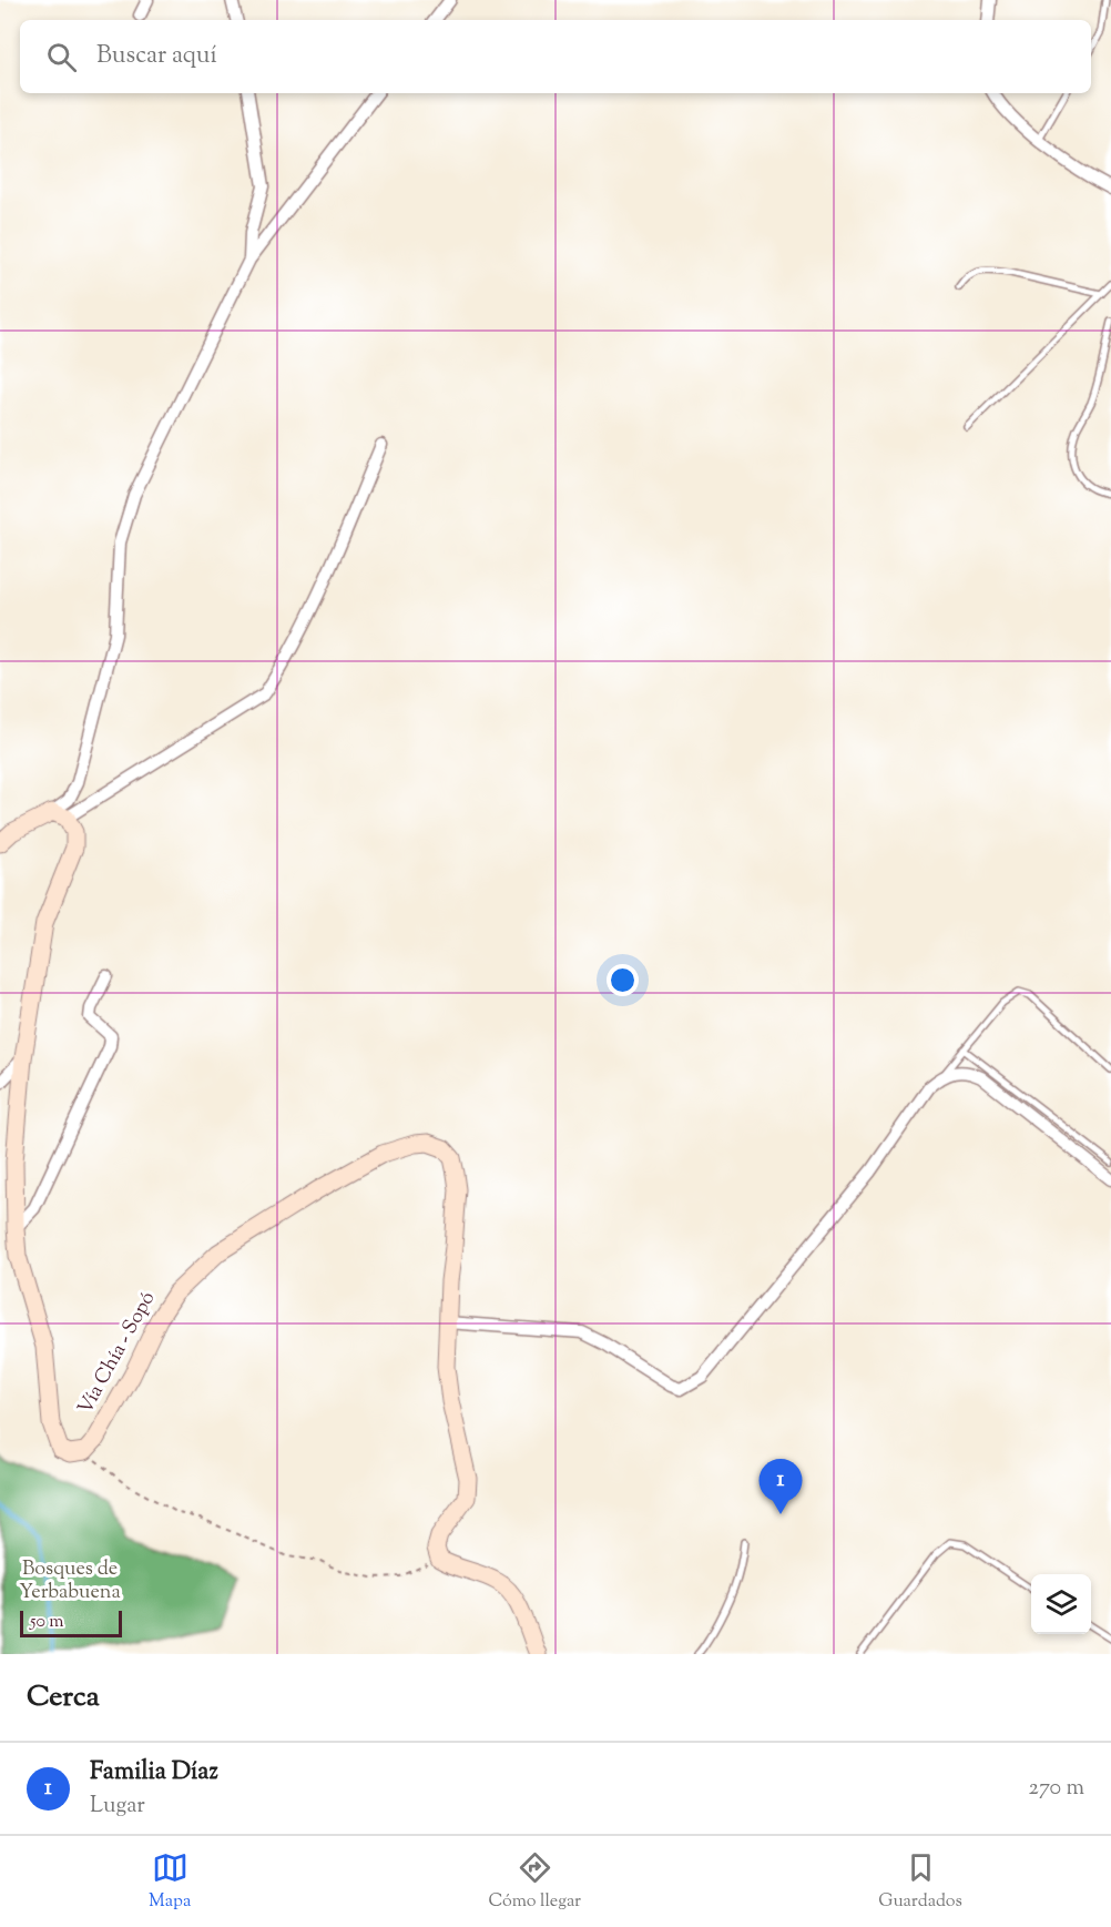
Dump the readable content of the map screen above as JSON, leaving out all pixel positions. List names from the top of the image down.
{
  "streets": {
    "street": ["Vía Chía - Sopó"]
  },
  "parks": ["Bosques de Yerbabuena"],
  "scale_bar": "50 m",
  "page": {
    "search": "Buscar aquí",
    "pins": "1",
    "scale": "50 m",
    "heading": "Cerca",
    "list": [
      {
        "mark": "1",
        "name": "Familia Díaz",
        "note": "Lugar",
        "value": "270 m"
      }
    ],
    "nav": ["Mapa", "Cómo llegar", "Guardados"]
  }
}
